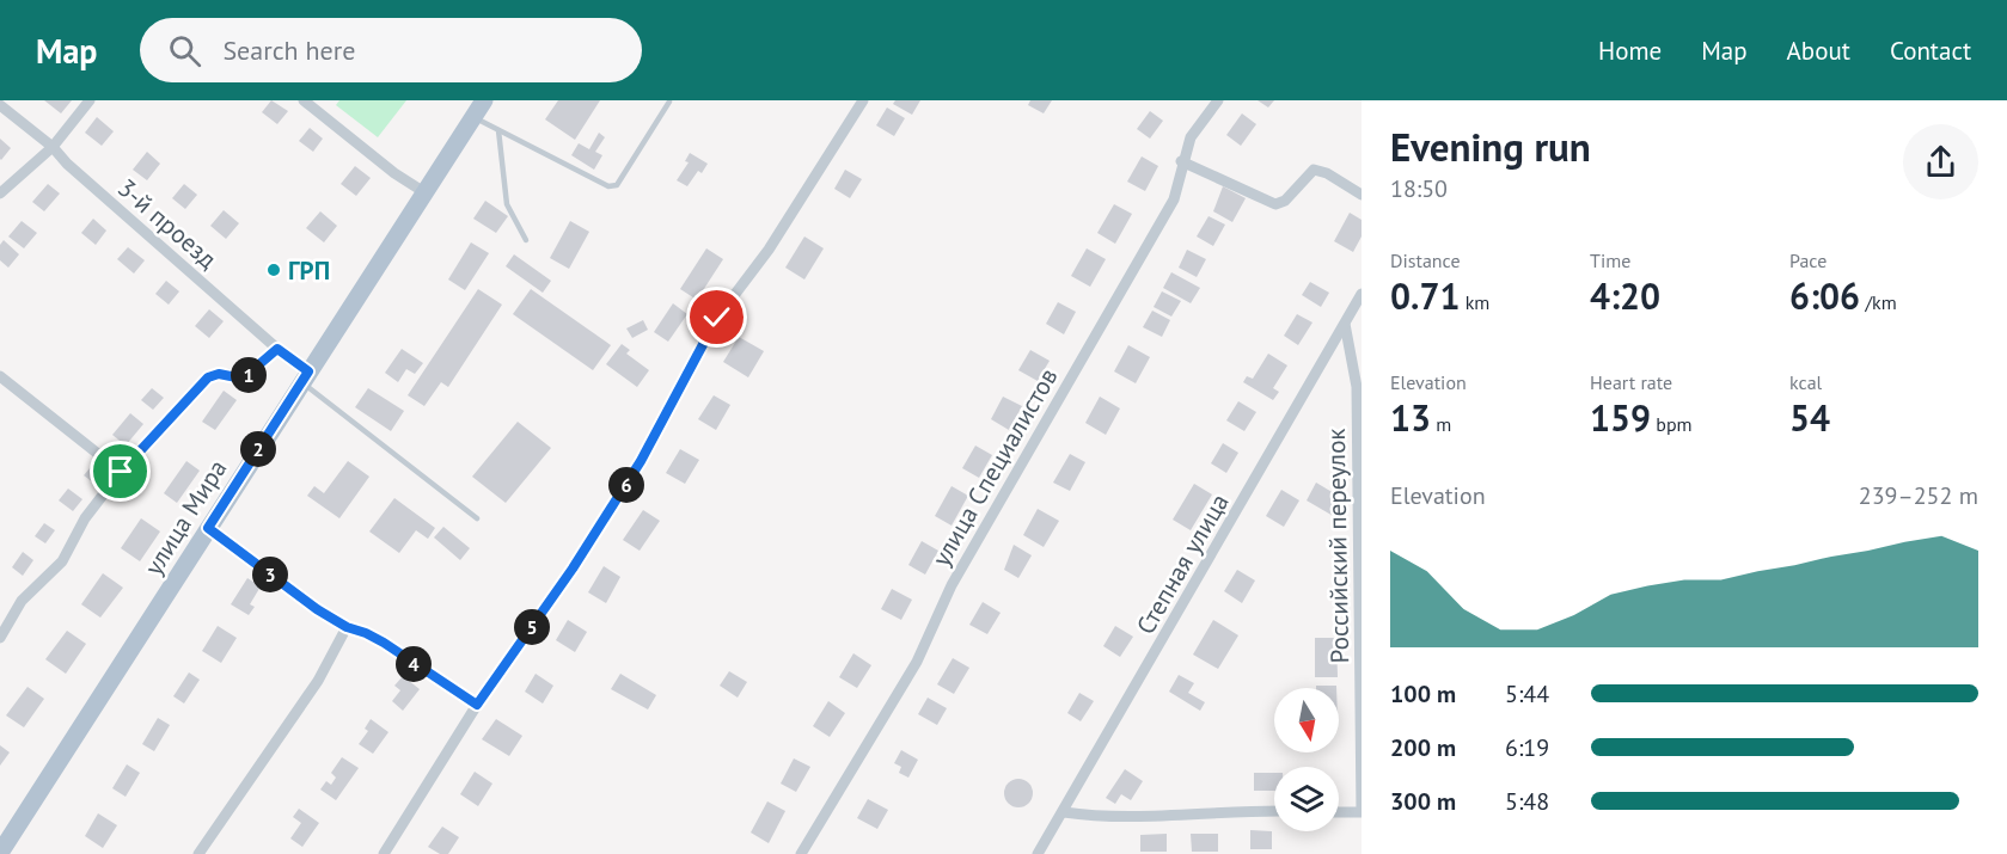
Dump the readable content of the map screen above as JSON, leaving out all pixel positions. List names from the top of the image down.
{
  "streets": {
    "main road": ["улица Мира"],
    "street": [
      "3-й проезд",
      "улица Специалистов",
      "Российский переулок",
      "Степная улица"
    ]
  },
  "crossings": [
    ["3-й проезд", "улица Мира"],
    ["Российский переулок", "Степная улица"]
  ],
  "places": ["ГРП"],
  "north": "bottom",
  "page": {
    "header": "Map",
    "search": "Search here",
    "nav": [
      "Home",
      "Map",
      "About",
      "Contact"
    ],
    "heading": ["Evening run", "18:50"],
    "stats": [
      ["Distance", "0.71 km"],
      ["Time", "4:20"],
      ["Pace", "6:06 /km"],
      ["Elevation", "13 m"],
      ["Heart rate", "159 bpm"],
      ["kcal", "54"]
    ],
    "pins": [
      "1",
      "2",
      "6",
      "3",
      "5",
      "4"
    ],
    "chart": ["Elevation", "239–252 m"],
    "list": [
      {
        "name": "100 m",
        "note": "5:44"
      },
      {
        "name": "200 m",
        "note": "6:19"
      },
      {
        "name": "300 m",
        "note": "5:48"
      }
    ]
  }
}
